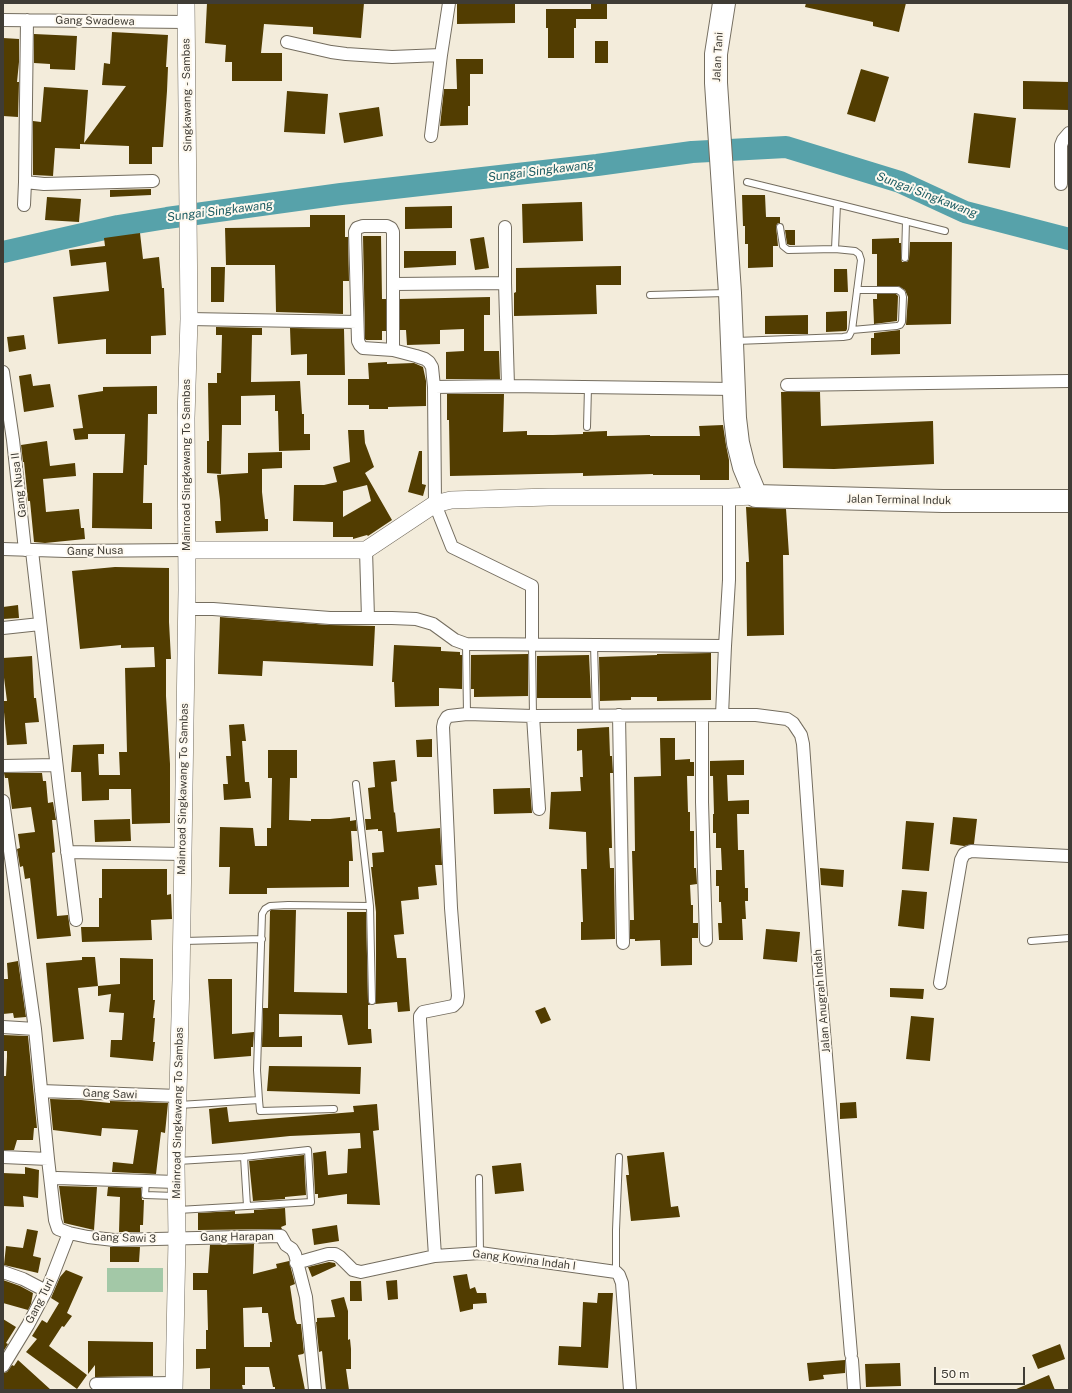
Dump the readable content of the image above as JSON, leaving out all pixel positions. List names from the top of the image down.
{
  "streets": {
    "highway": ["Jalan Tani", "Jalan Terminal Induk"],
    "street": [
      "Gang Swadewa",
      "Singkawang - Sambas",
      "Mainroad Singkawang To Sambas",
      "Gang Nusa II",
      "Gang Nusa",
      "Jalan Anugrah Indah",
      "Gang Sawi",
      "Gang Harapan",
      "Gang Sawi 3",
      "Gang Kowina Indah I",
      "Gang Turi"
    ]
  },
  "crossings": [
    ["Gang Swadewa", "Singkawang - Sambas"],
    ["Jalan Tani", "Jalan Terminal Induk"],
    ["Singkawang - Sambas", "Mainroad Singkawang To Sambas"],
    ["Mainroad Singkawang To Sambas", "Gang Nusa"],
    ["Mainroad Singkawang To Sambas", "Gang Sawi"],
    ["Mainroad Singkawang To Sambas", "Gang Harapan"],
    ["Mainroad Singkawang To Sambas", "Gang Sawi 3"],
    ["Gang Nusa II", "Gang Nusa"],
    ["Jalan Anugrah Indah", "Gang Kowina Indah I"],
    ["Gang Harapan", "Gang Sawi 3"],
    ["Gang Harapan", "Gang Kowina Indah I"],
    ["Gang Sawi 3", "Gang Turi"]
  ],
  "water": ["Sungai Singkawang"],
  "scale_bar": "50 m"
}
